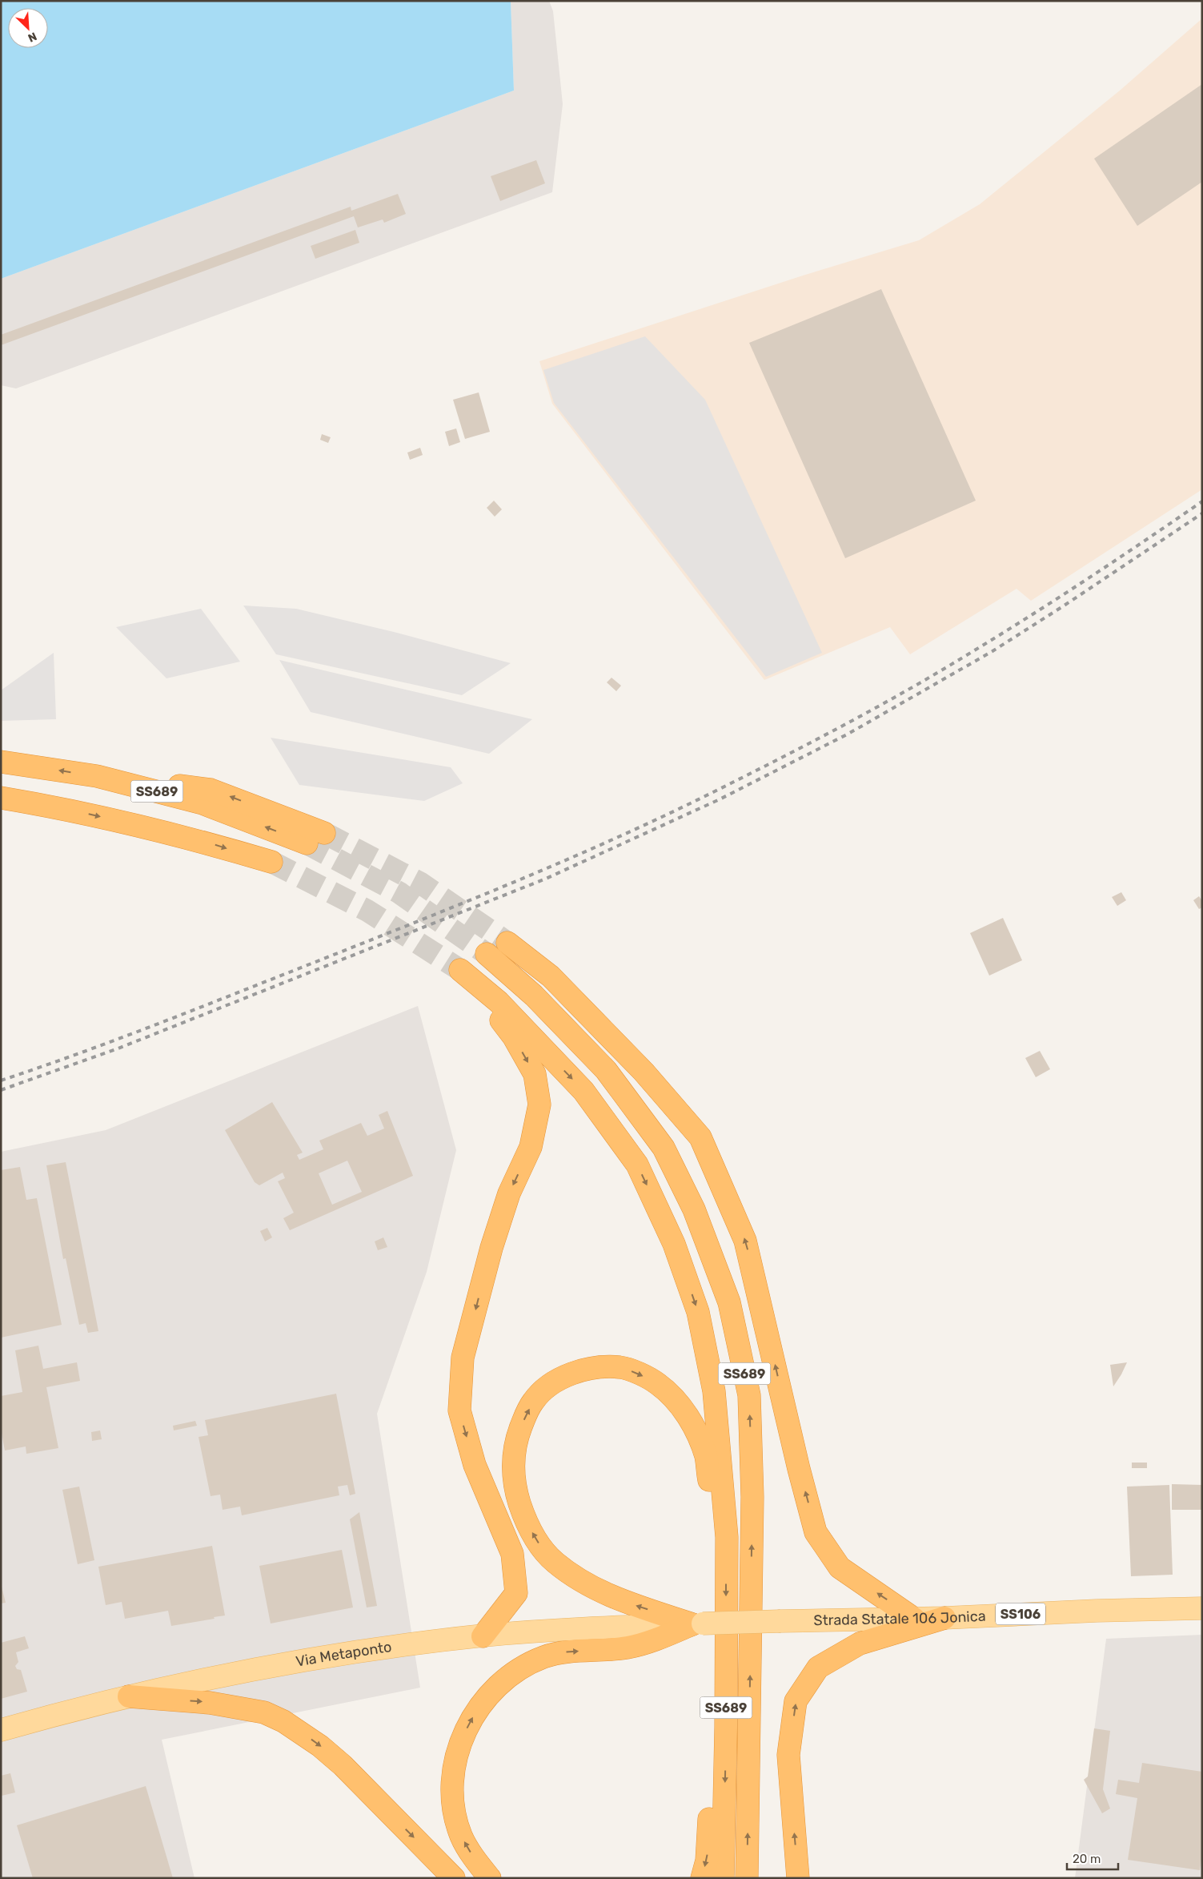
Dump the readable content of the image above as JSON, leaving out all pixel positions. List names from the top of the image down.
{
  "streets": {
    "highway": ["SS689"],
    "main road": ["SS106", "Strada Statale 106 Jonica", "Via Metaponto"]
  },
  "crossings": [
    ["SS689", "Via Metaponto"],
    ["Strada Statale 106 Jonica", "Via Metaponto"]
  ],
  "scale_bar": "20 m",
  "north": "bottom right"
}
